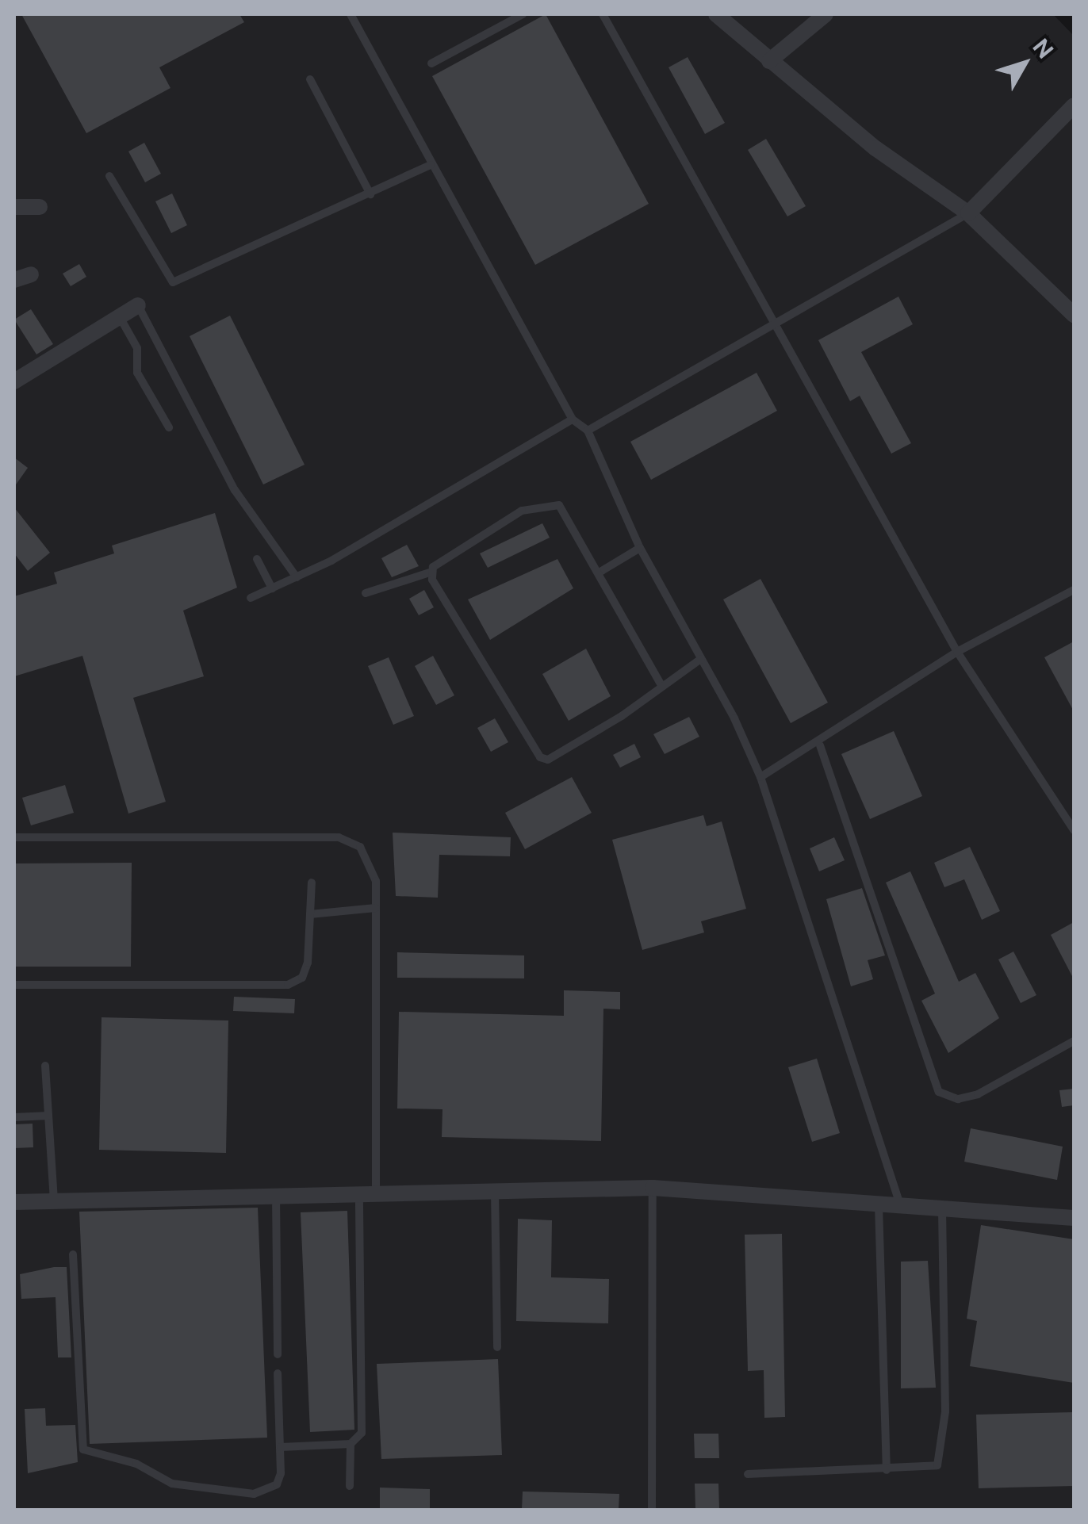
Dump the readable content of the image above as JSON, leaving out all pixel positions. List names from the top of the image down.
{
  "north": "top right"
}
